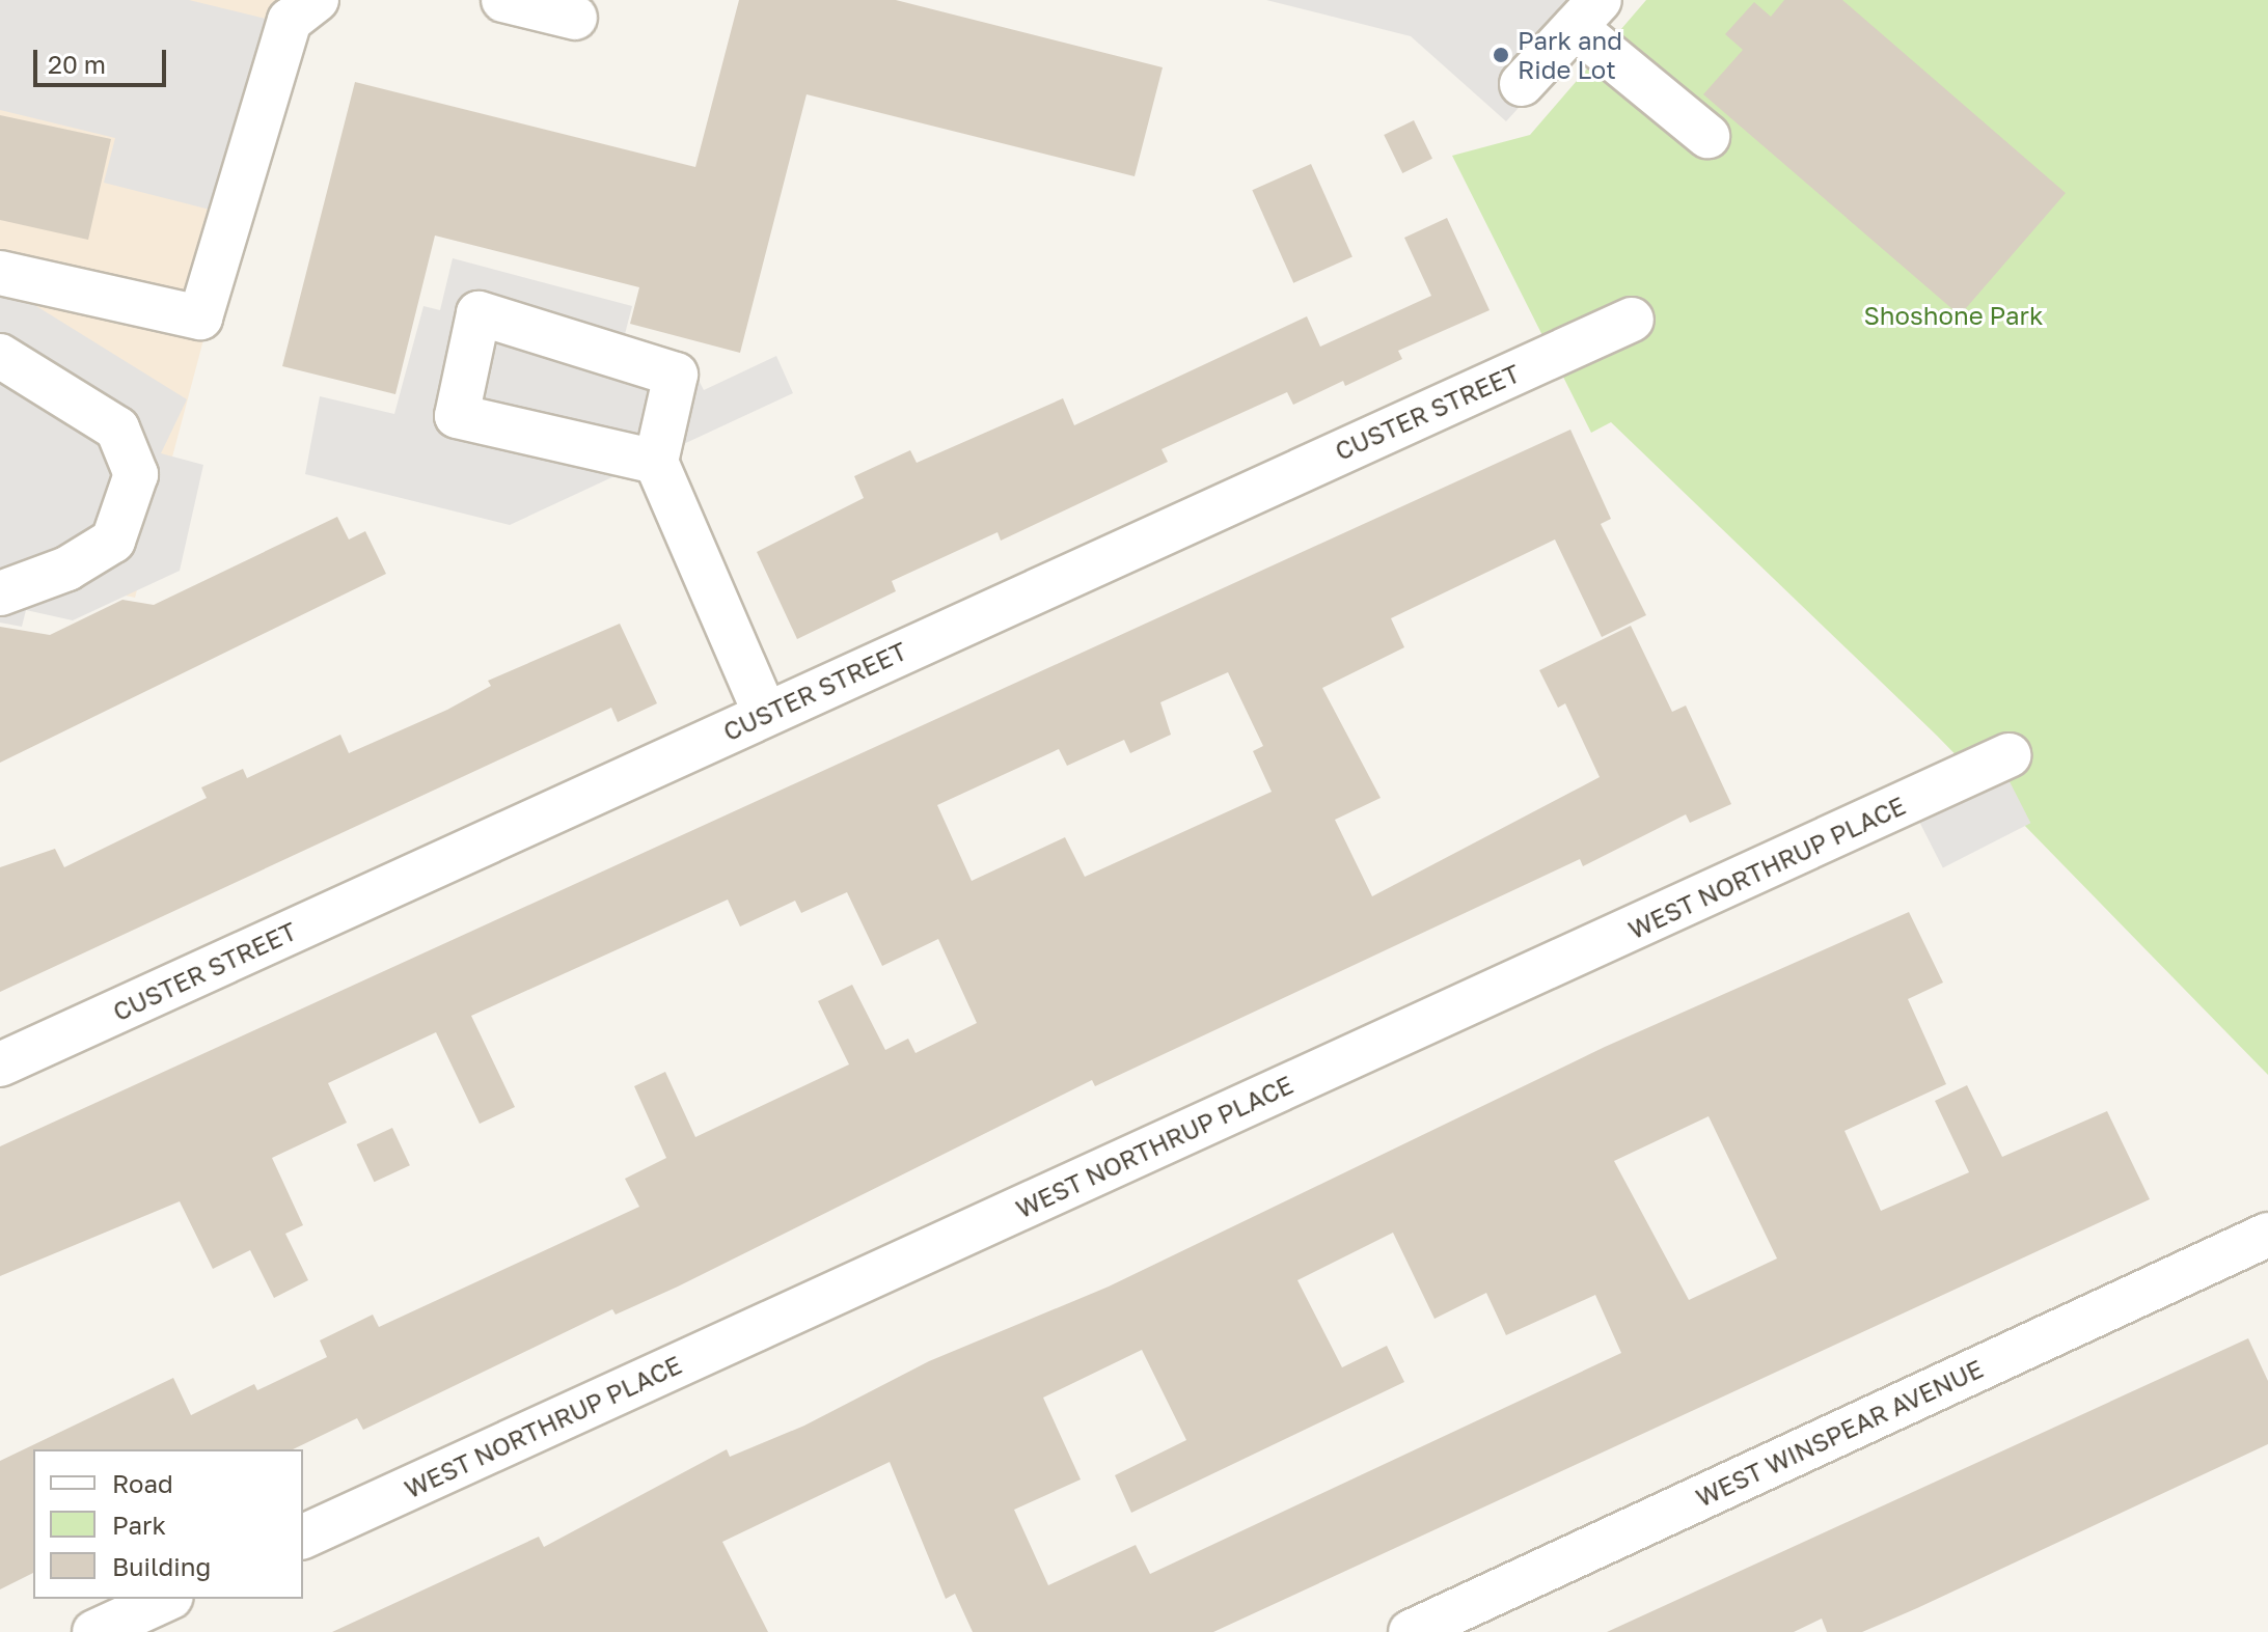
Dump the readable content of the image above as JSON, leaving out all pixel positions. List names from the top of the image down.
{
  "streets": {
    "street": ["CUSTER STREET", "WEST NORTHRUP PLACE", "WEST WINSPEAR AVENUE"]
  },
  "parks": ["Shoshone Park"],
  "places": ["Park and Ride Lot"],
  "legend": ["Road", "Park", "Building"],
  "scale_bar": "20 m"
}
